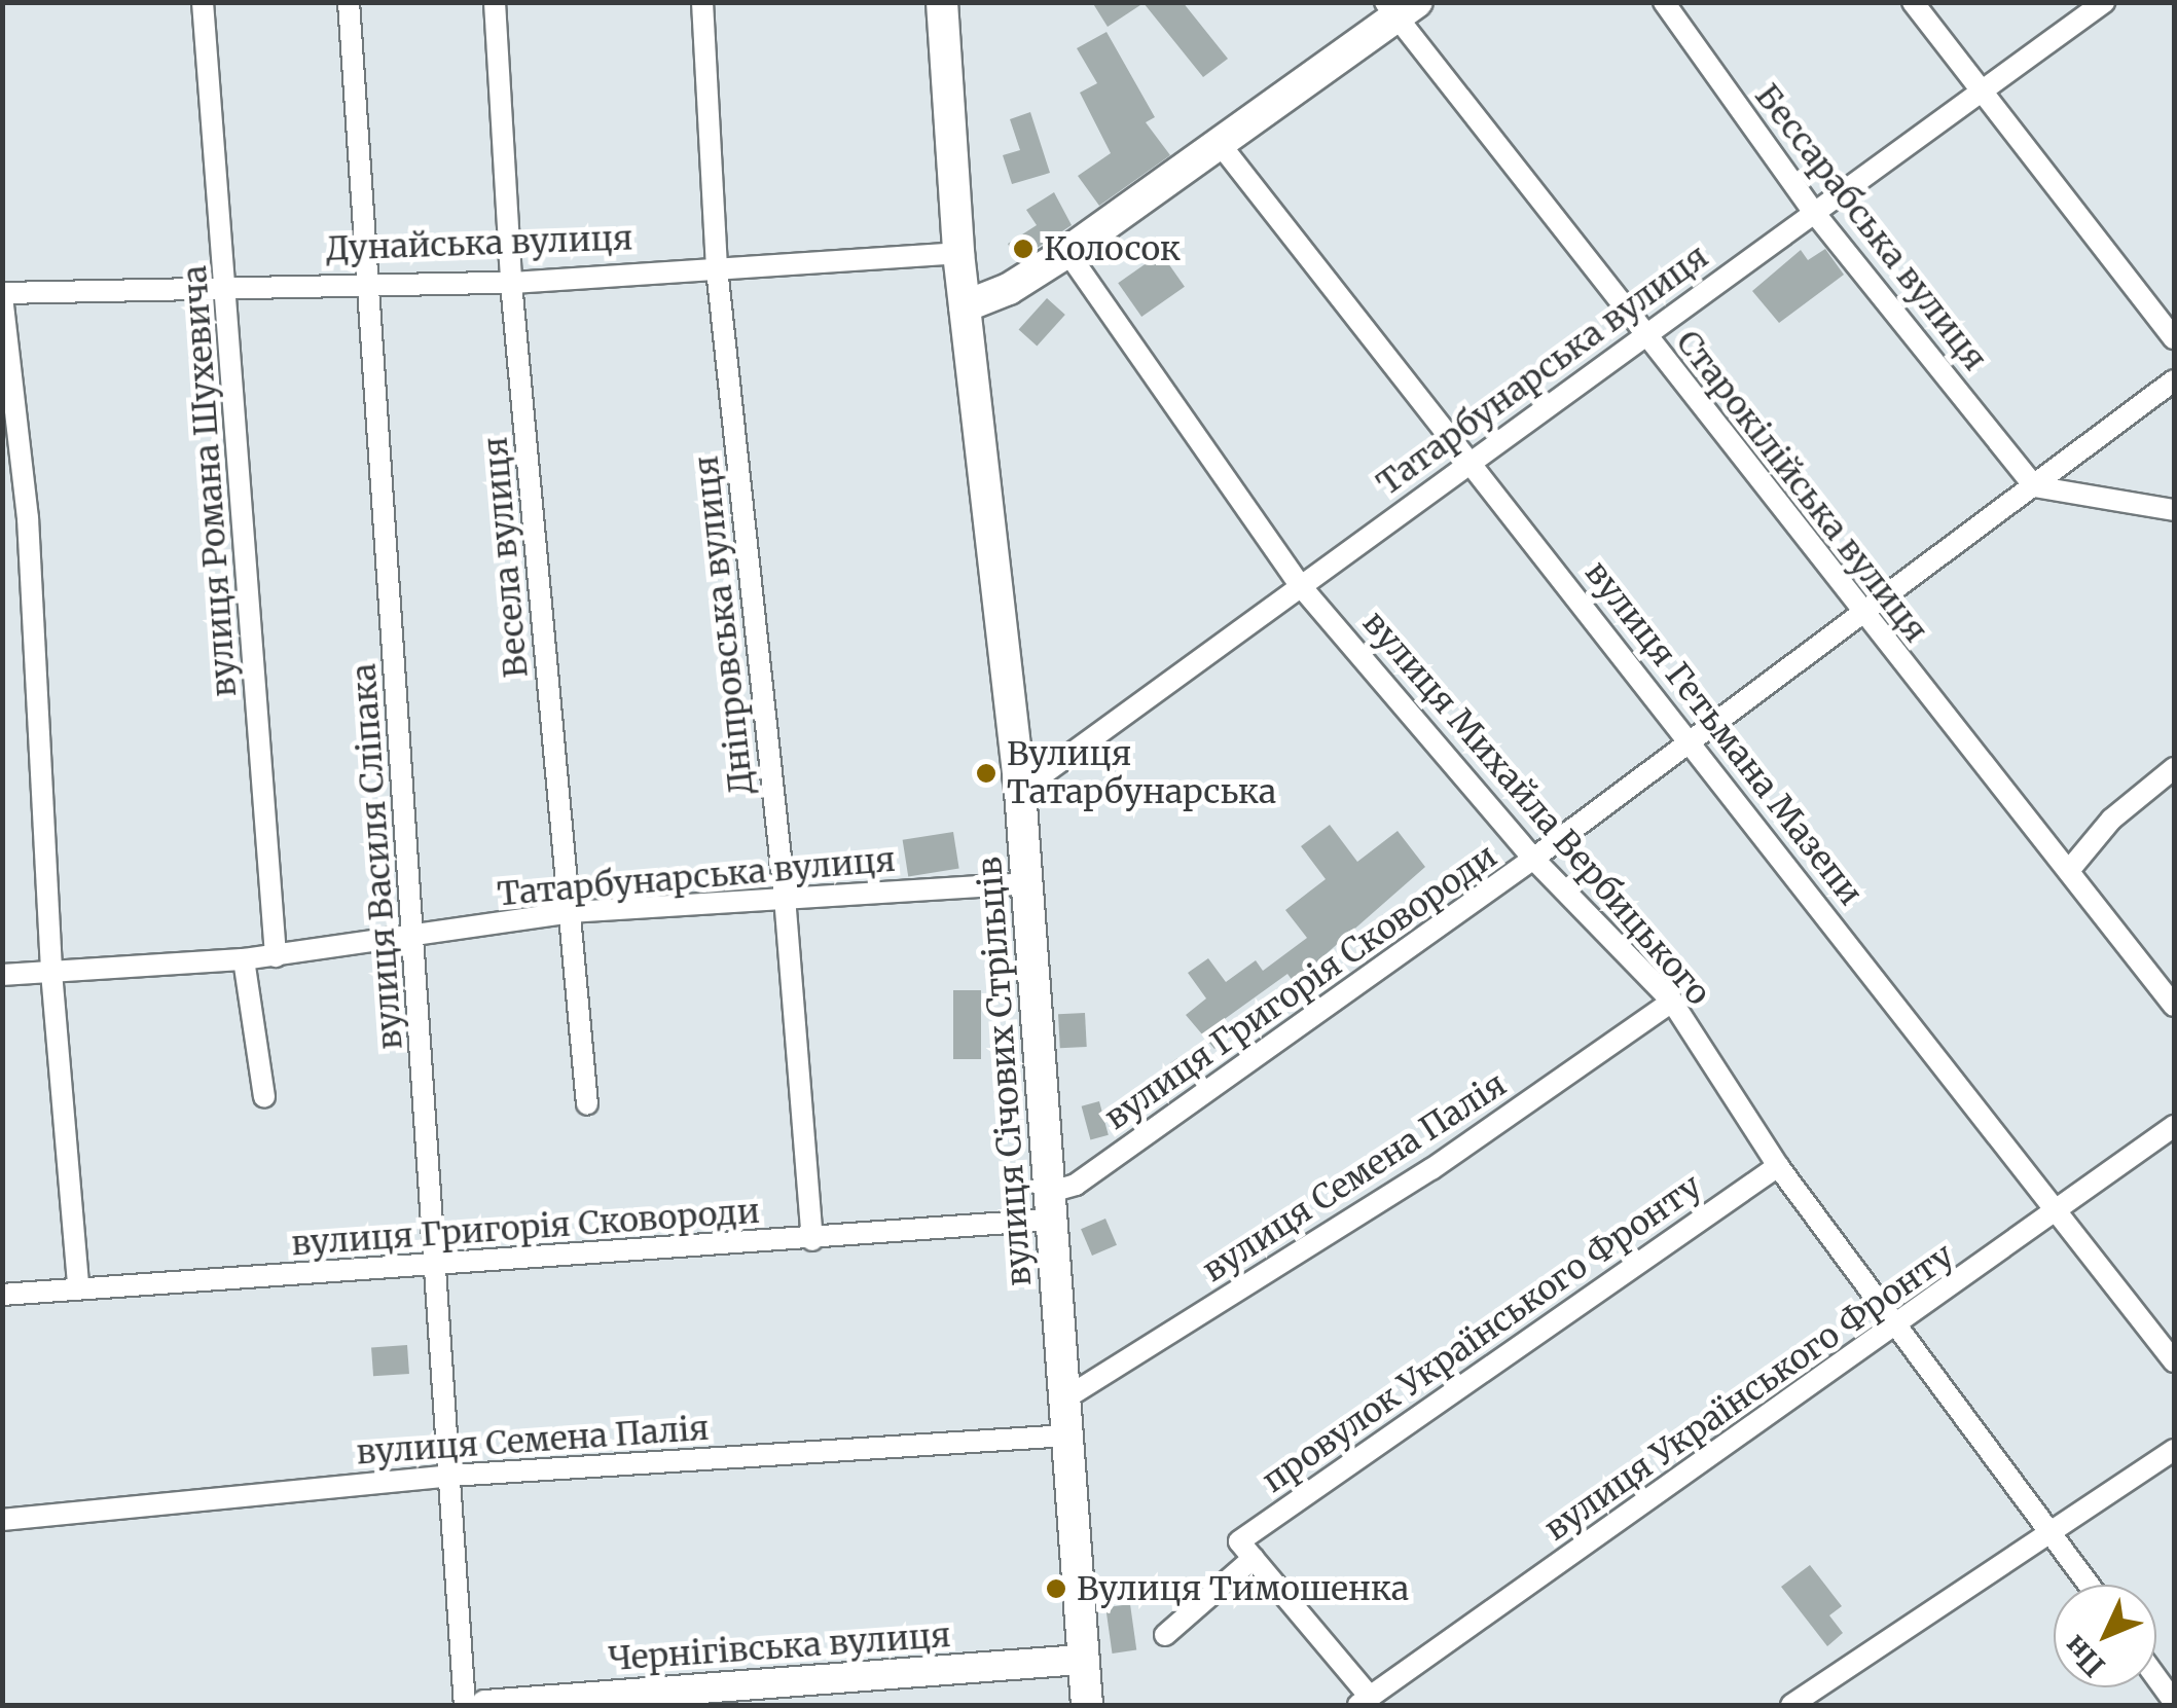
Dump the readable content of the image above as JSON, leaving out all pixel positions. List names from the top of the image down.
{
  "streets": {
    "main road": ["вулиця Січових Стрільців"],
    "street": [
      "Бессарабська вулиця",
      "Дунайська вулиця",
      "Татарбунарська вулиця",
      "вулиця Романа Шухевича",
      "Старокілійська вулиця",
      "Весела вулиця",
      "Дніпровська вулиця",
      "вулиця Гетьмана Мазепи",
      "вулиця Михайла Вербицького",
      "вулиця Василя Сліпака",
      "вулиця Григорія Сковороди",
      "вулиця Семена Палія",
      "провулок Українського Фронту",
      "вулиця Українського Фронту",
      "Чернігівська вулиця"
    ]
  },
  "crossings": [
    ["Бессарабська вулиця", "Татарбунарська вулиця"],
    ["Бессарабська вулиця", "вулиця Григорія Сковороди"],
    ["Дунайська вулиця", "вулиця Романа Шухевича"],
    ["Дунайська вулиця", "Весела вулиця"],
    ["Дунайська вулиця", "Дніпровська вулиця"],
    ["Дунайська вулиця", "вулиця Василя Сліпака"],
    ["Дунайська вулиця", "вулиця Січових Стрільців"],
    ["Татарбунарська вулиця", "вулиця Романа Шухевича"],
    ["Татарбунарська вулиця", "Старокілійська вулиця"],
    ["Татарбунарська вулиця", "Весела вулиця"],
    ["Татарбунарська вулиця", "Дніпровська вулиця"],
    ["Татарбунарська вулиця", "вулиця Гетьмана Мазепи"],
    ["Татарбунарська вулиця", "вулиця Михайла Вербицького"],
    ["Татарбунарська вулиця", "вулиця Василя Сліпака"],
    ["Татарбунарська вулиця", "вулиця Січових Стрільців"],
    ["Старокілійська вулиця", "вулиця Григорія Сковороди"],
    ["Дніпровська вулиця", "вулиця Григорія Сковороди"],
    ["вулиця Гетьмана Мазепи", "вулиця Григорія Сковороди"],
    ["вулиця Гетьмана Мазепи", "вулиця Українського Фронту"],
    ["вулиця Михайла Вербицького", "вулиця Григорія Сковороди"],
    ["вулиця Михайла Вербицького", "вулиця Семена Палія"],
    ["вулиця Михайла Вербицького", "провулок Українського Фронту"],
    ["вулиця Михайла Вербицького", "вулиця Українського Фронту"],
    ["вулиця Василя Сліпака", "вулиця Григорія Сковороди"],
    ["вулиця Василя Сліпака", "вулиця Семена Палія"],
    ["вулиця Григорія Сковороди", "вулиця Січових Стрільців"],
    ["вулиця Січових Стрільців", "вулиця Семена Палія"],
    ["вулиця Січових Стрільців", "Чернігівська вулиця"]
  ],
  "places": ["Колосок", "Вулиця Татарбунарська", "Вулиця Тимошенка"],
  "north": "bottom left"
}
